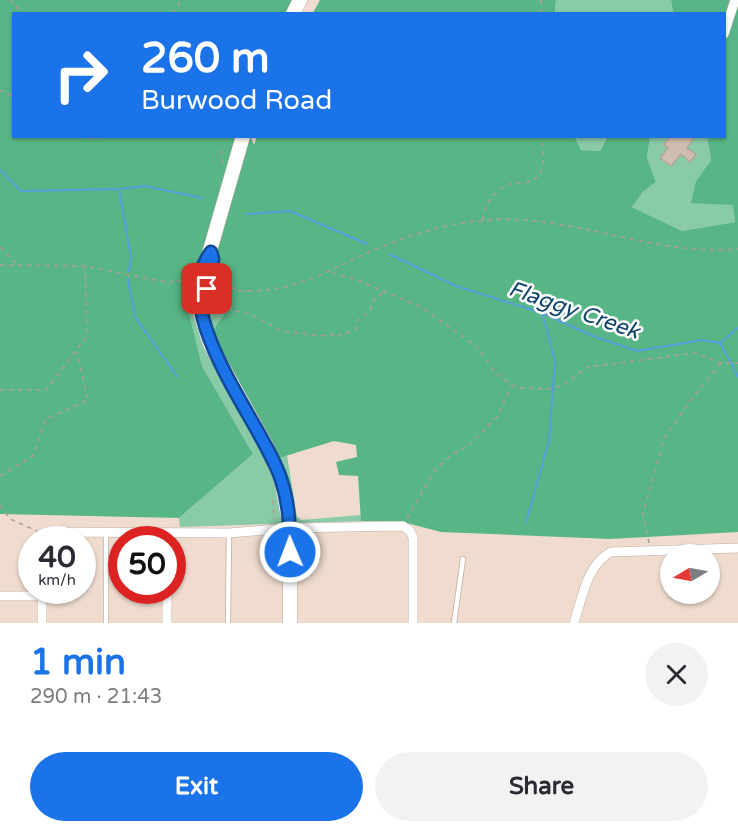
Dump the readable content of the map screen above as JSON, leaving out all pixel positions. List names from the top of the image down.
{
  "water": ["Flaggy Creek"],
  "north": "left",
  "page": {
    "turn": ["260 m", "Burwood Road"],
    "speed": "40 km/h",
    "limit": "50",
    "heading": ["1 min", "290 m · 21:43"],
    "buttons": ["Exit", "Share"]
  }
}
